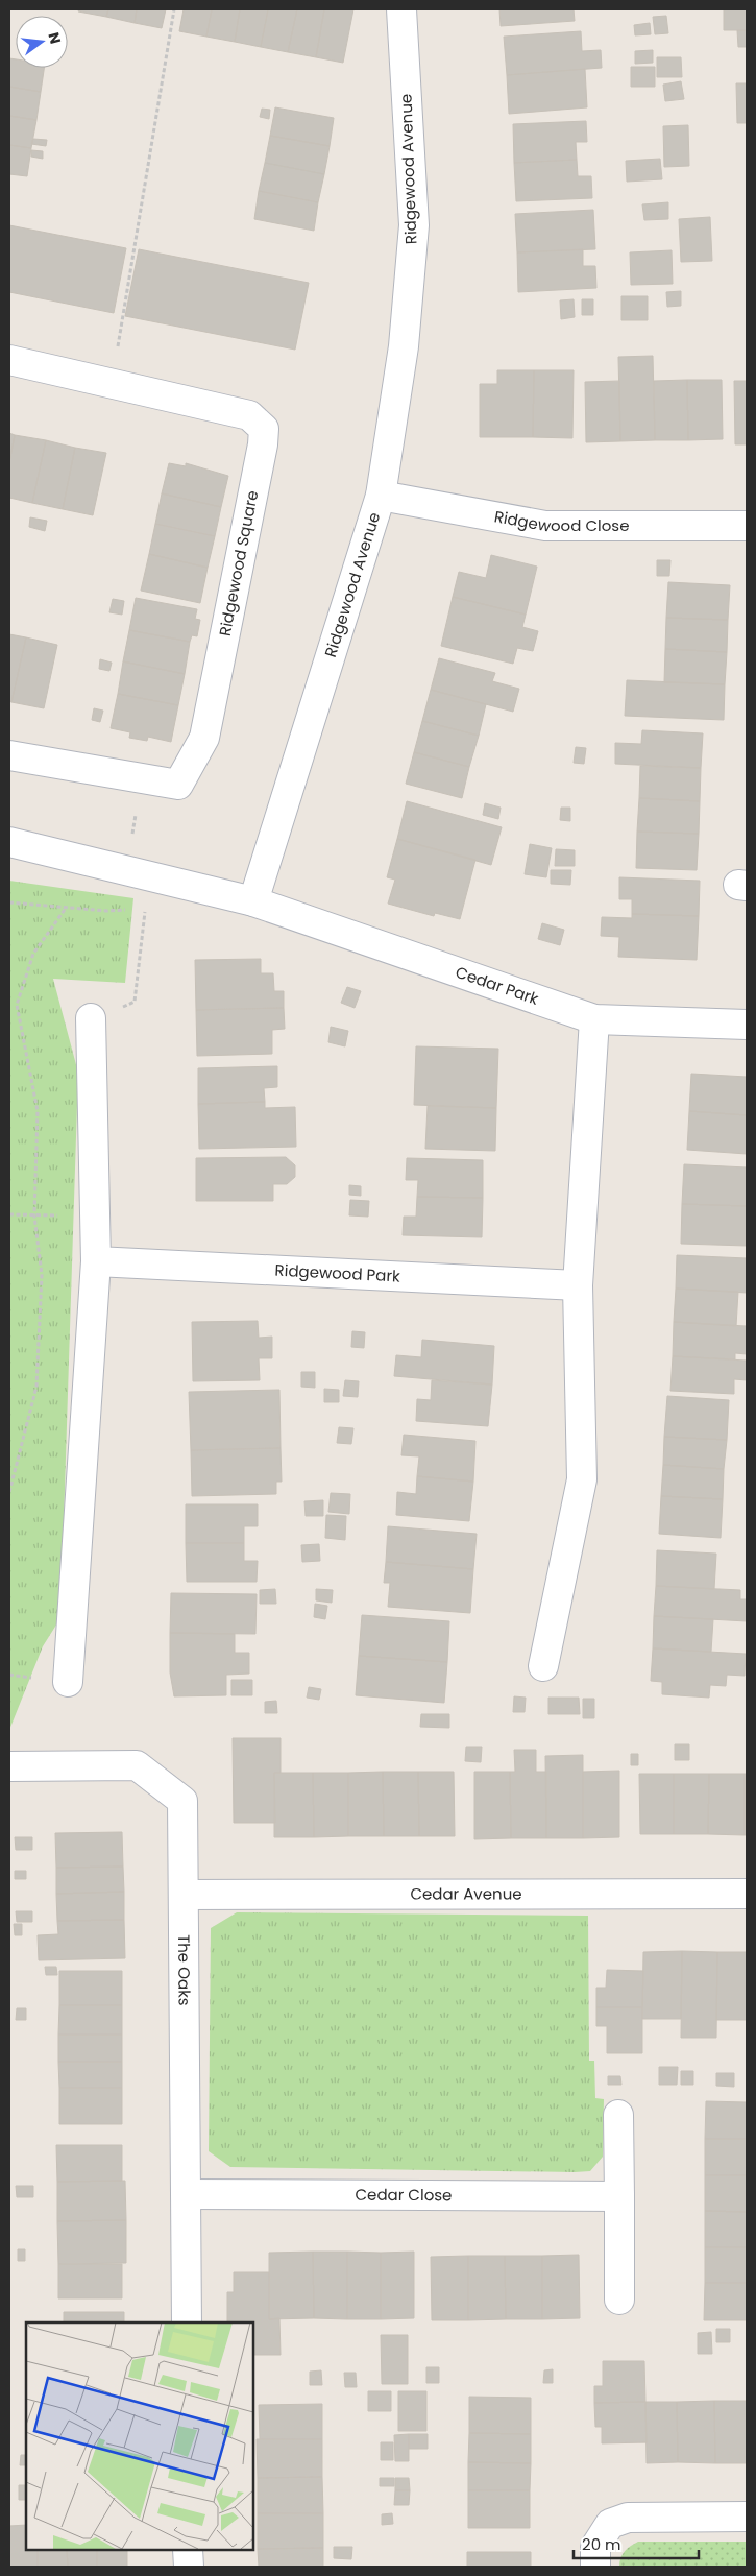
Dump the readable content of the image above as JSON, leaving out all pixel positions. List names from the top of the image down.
{
  "streets": {
    "street": [
      "Ridgewood Avenue",
      "Ridgewood Close",
      "Ridgewood Square",
      "Cedar Park",
      "Ridgewood Park",
      "Cedar Avenue",
      "The Oaks",
      "Cedar Close"
    ]
  },
  "crossings": [
    ["Ridgewood Avenue", "Ridgewood Close"],
    ["Ridgewood Avenue", "Cedar Park"],
    ["Cedar Avenue", "The Oaks"],
    ["The Oaks", "Cedar Close"]
  ],
  "scale_bar": "20 m",
  "north": "right"
}
